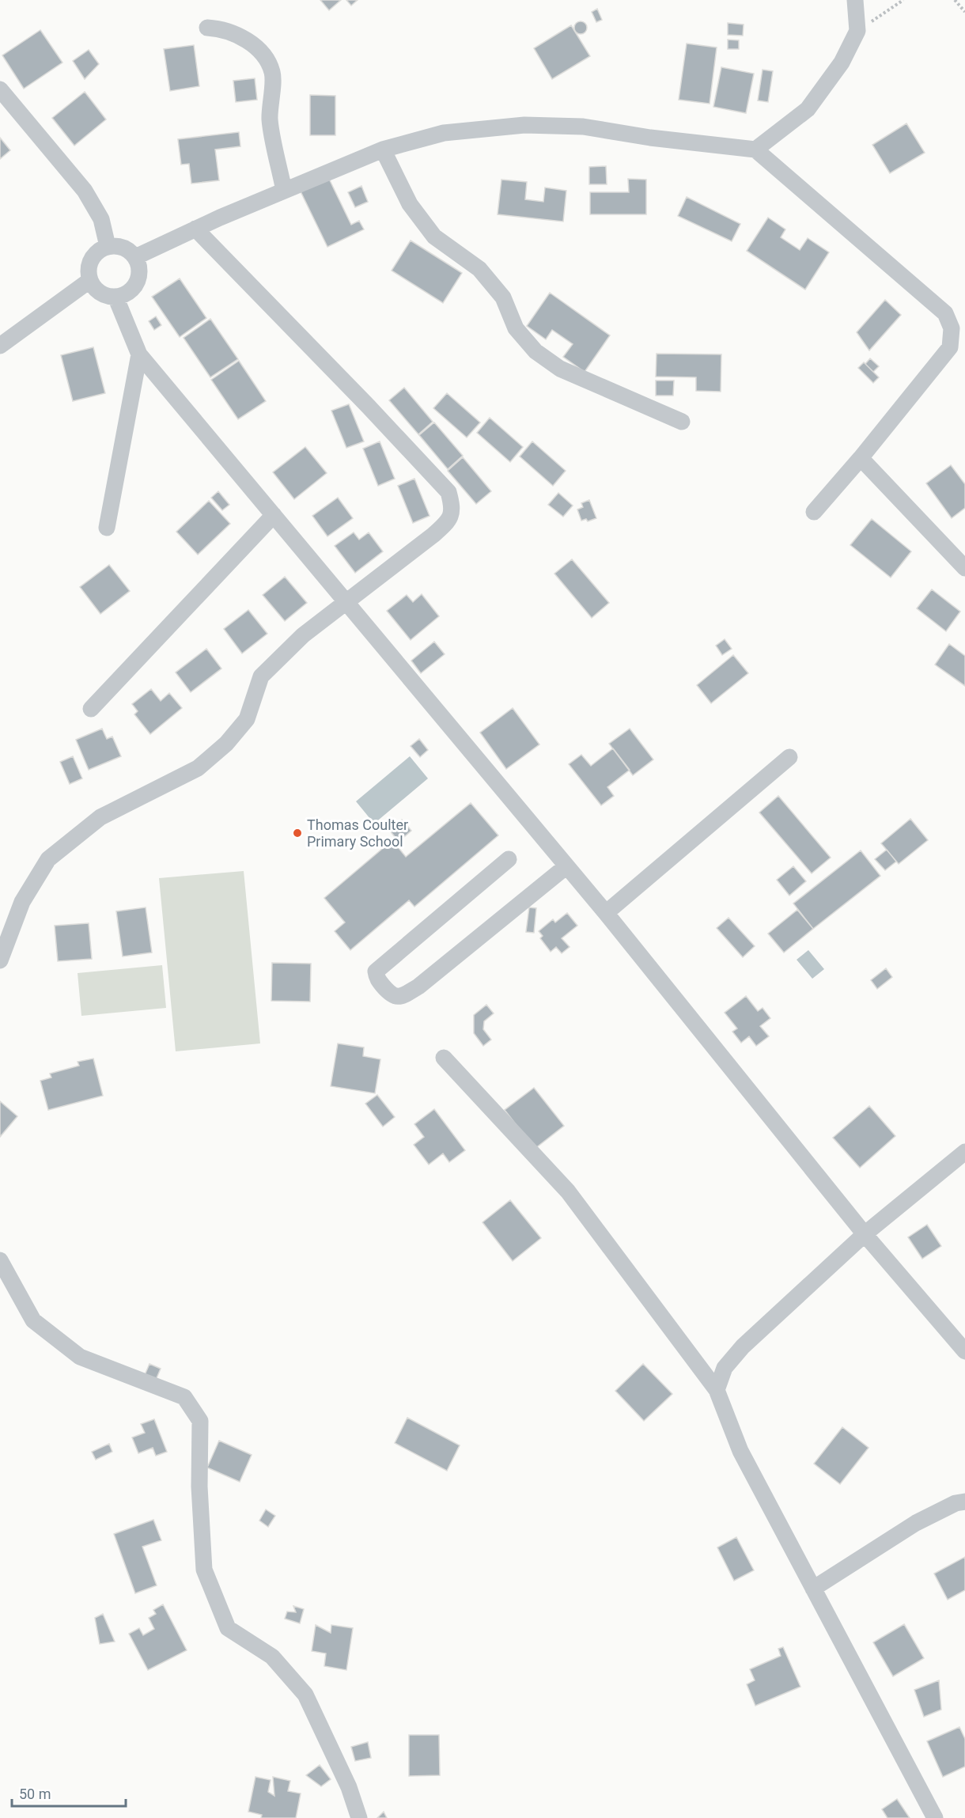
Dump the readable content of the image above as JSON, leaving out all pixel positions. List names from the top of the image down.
{
  "places": ["Thomas Coulter Primary School"],
  "scale_bar": "50 m"
}
